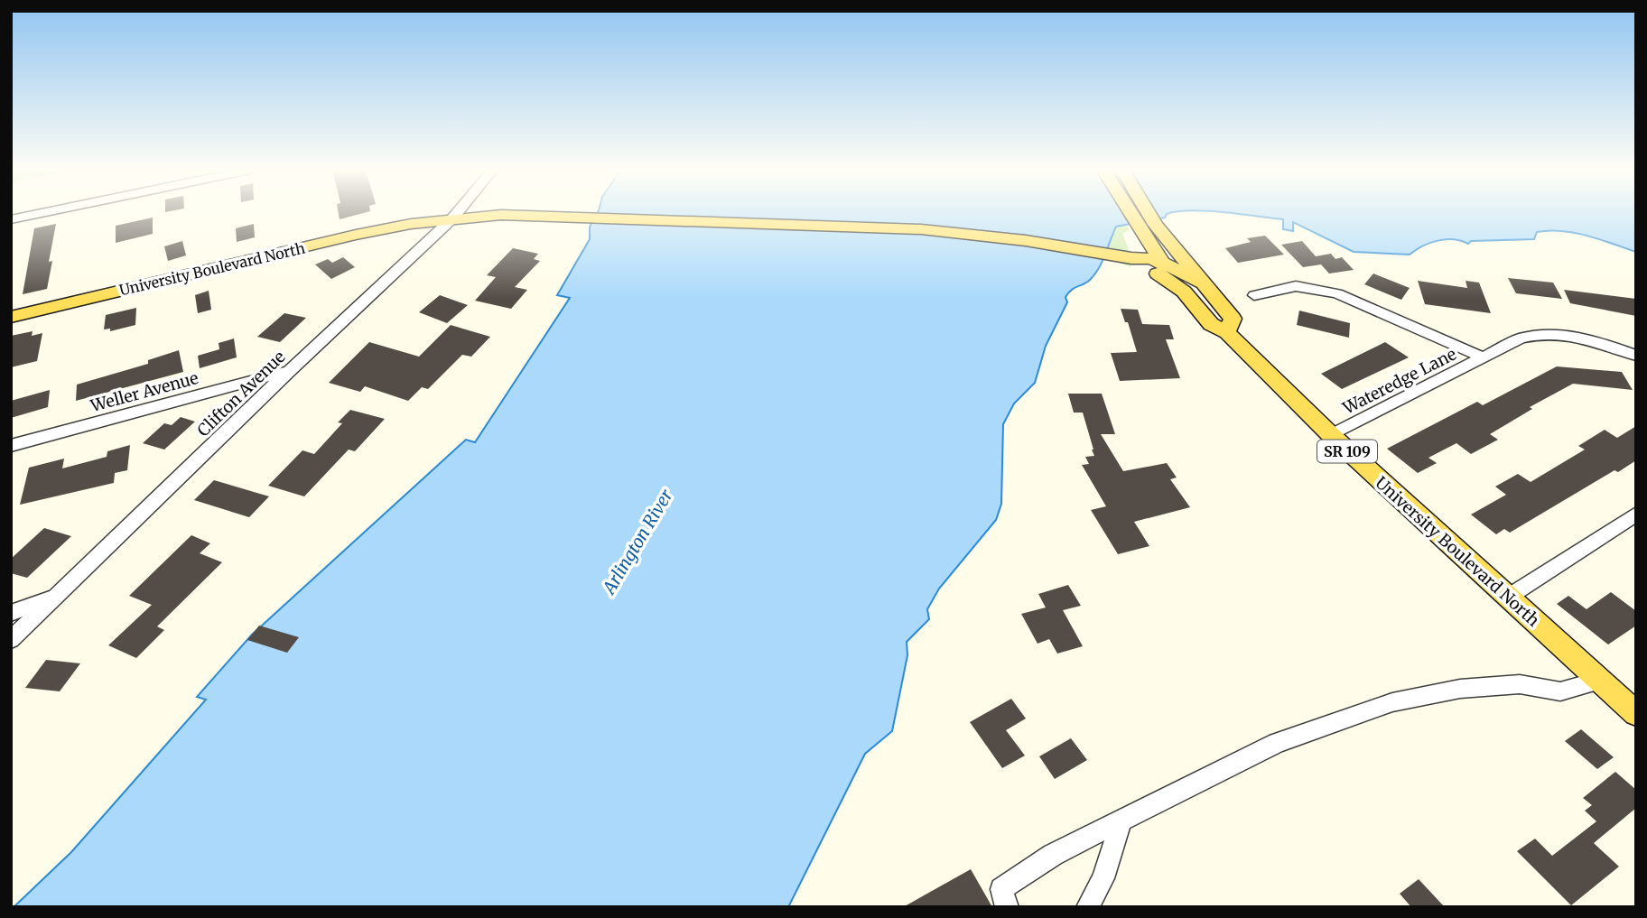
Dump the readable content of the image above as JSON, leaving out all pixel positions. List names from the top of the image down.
{
  "streets": {
    "main road": ["University Boulevard North", "SR 109"],
    "street": ["Wateredge Lane", "Weller Avenue", "Clifton Avenue"]
  },
  "crossings": [
    ["University Boulevard North", "Wateredge Lane"],
    ["University Boulevard North", "Clifton Avenue"],
    ["University Boulevard North", "SR 109"],
    ["Weller Avenue", "Clifton Avenue"]
  ],
  "water": ["Arlington River"]
}
